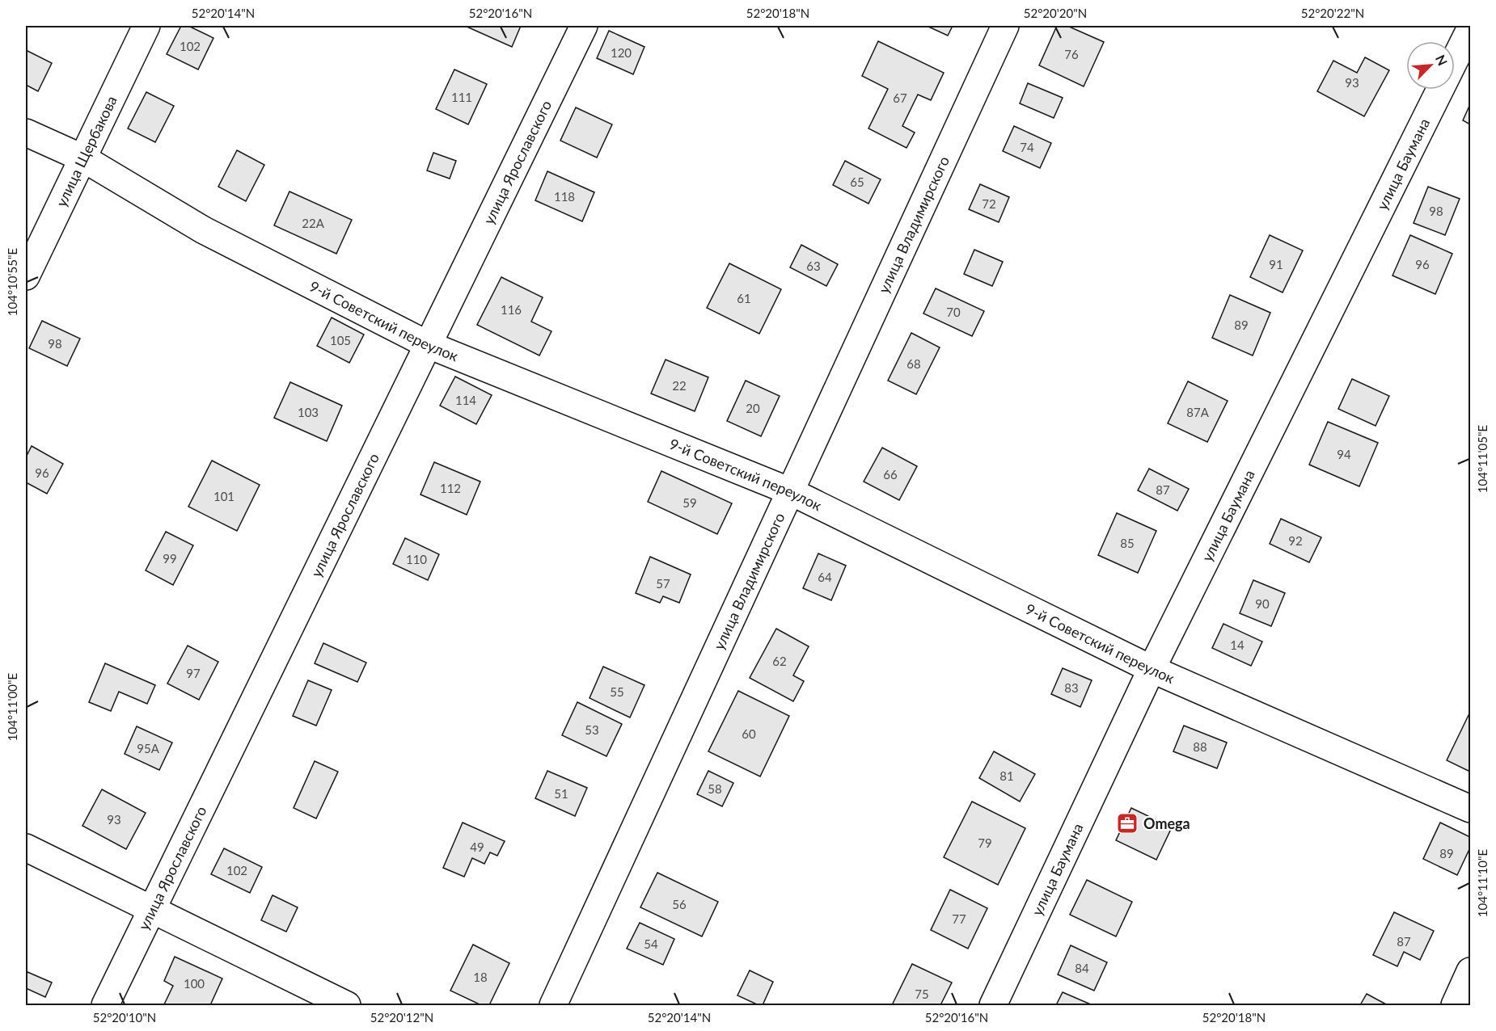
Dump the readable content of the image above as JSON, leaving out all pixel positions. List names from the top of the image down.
{
  "streets": {
    "street": [
      "улица Щербакова",
      "улица Ярославского",
      "улица Баумана",
      "улица Владимирского",
      "9-й Советский переулок"
    ]
  },
  "crossings": [
    ["улица Щербакова", "9-й Советский переулок"],
    ["улица Ярославского", "9-й Советский переулок"],
    ["улица Баумана", "9-й Советский переулок"],
    ["улица Владимирского", "9-й Советский переулок"]
  ],
  "places": {
    "office": ["Omega"]
  },
  "house_numbers": [
    "102",
    "120",
    "76",
    "93",
    "111",
    "67",
    "74",
    "65",
    "118",
    "72",
    "98",
    "22А",
    "91",
    "96",
    "63",
    "61",
    "116",
    "70",
    "89",
    "105",
    "98",
    "68",
    "22",
    "114",
    "20",
    "103",
    "87А",
    "94",
    "96",
    "66",
    "112",
    "87",
    "101",
    "59",
    "92",
    "85",
    "99",
    "110",
    "64",
    "57",
    "90",
    "14",
    "62",
    "97",
    "83",
    "55",
    "53",
    "60",
    "88",
    "95А",
    "81",
    "58",
    "51",
    "93",
    "79",
    "49",
    "89",
    "102",
    "56",
    "77",
    "87",
    "54",
    "84",
    "18",
    "100",
    "75"
  ],
  "north": "top right",
  "coordinates": [
    "52°20'14\"N",
    "52°20'16\"N",
    "52°20'18\"N",
    "52°20'20\"N",
    "52°20'22\"N",
    "104°10'55\"E",
    "104°11'05\"E",
    "104°11'00\"E",
    "104°11'10\"E",
    "52°20'10\"N",
    "52°20'12\"N"
  ]
}
